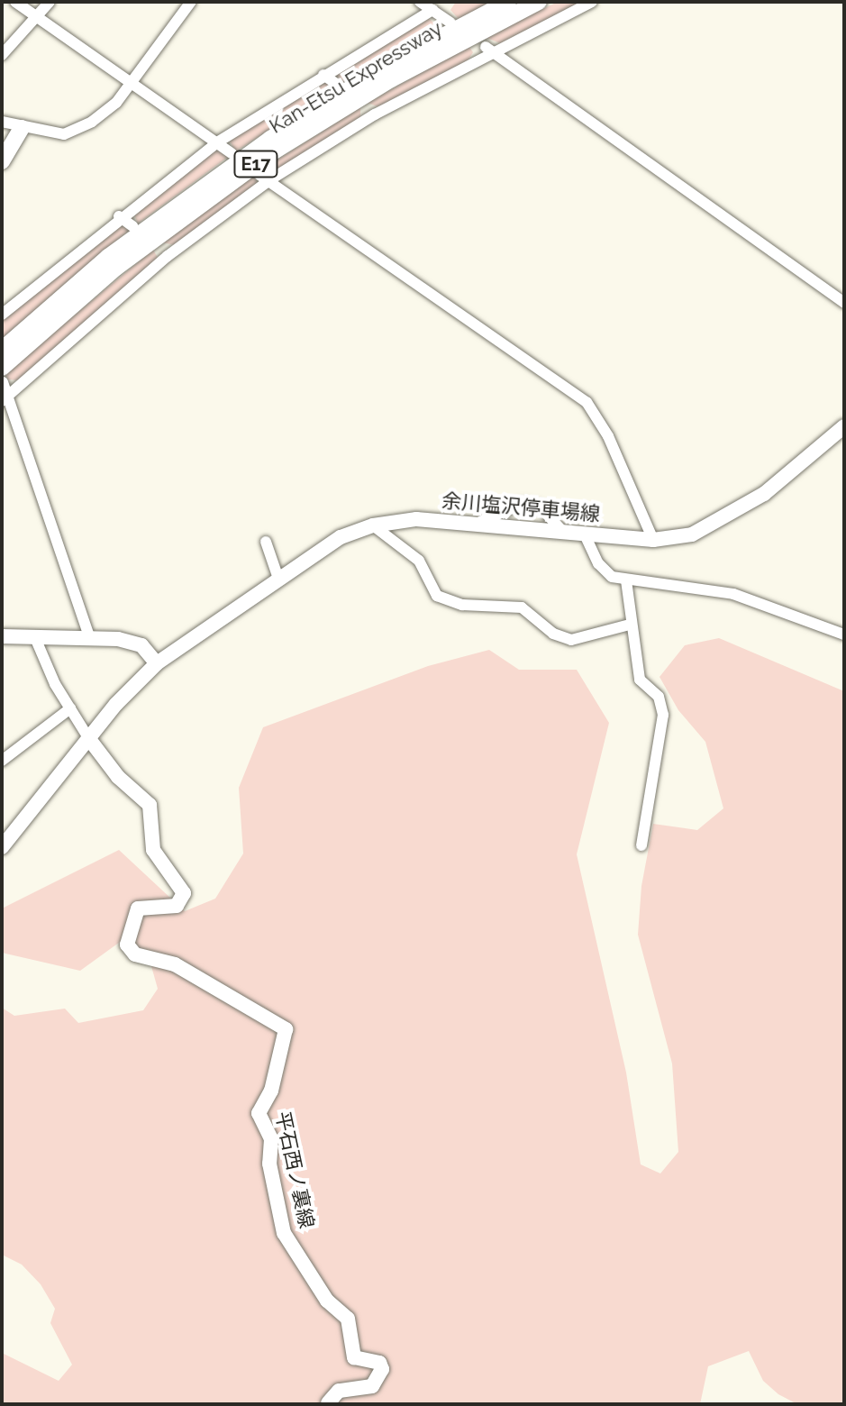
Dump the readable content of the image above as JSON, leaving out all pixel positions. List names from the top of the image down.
{
  "streets": {
    "highway": ["Kan-Etsu Expressway", "E17"],
    "main road": ["余川塩沢停車場線", "平石西ノ裏線"]
  },
  "crossings": [
    ["余川塩沢停車場線", "平石西ノ裏線"]
  ]
}
